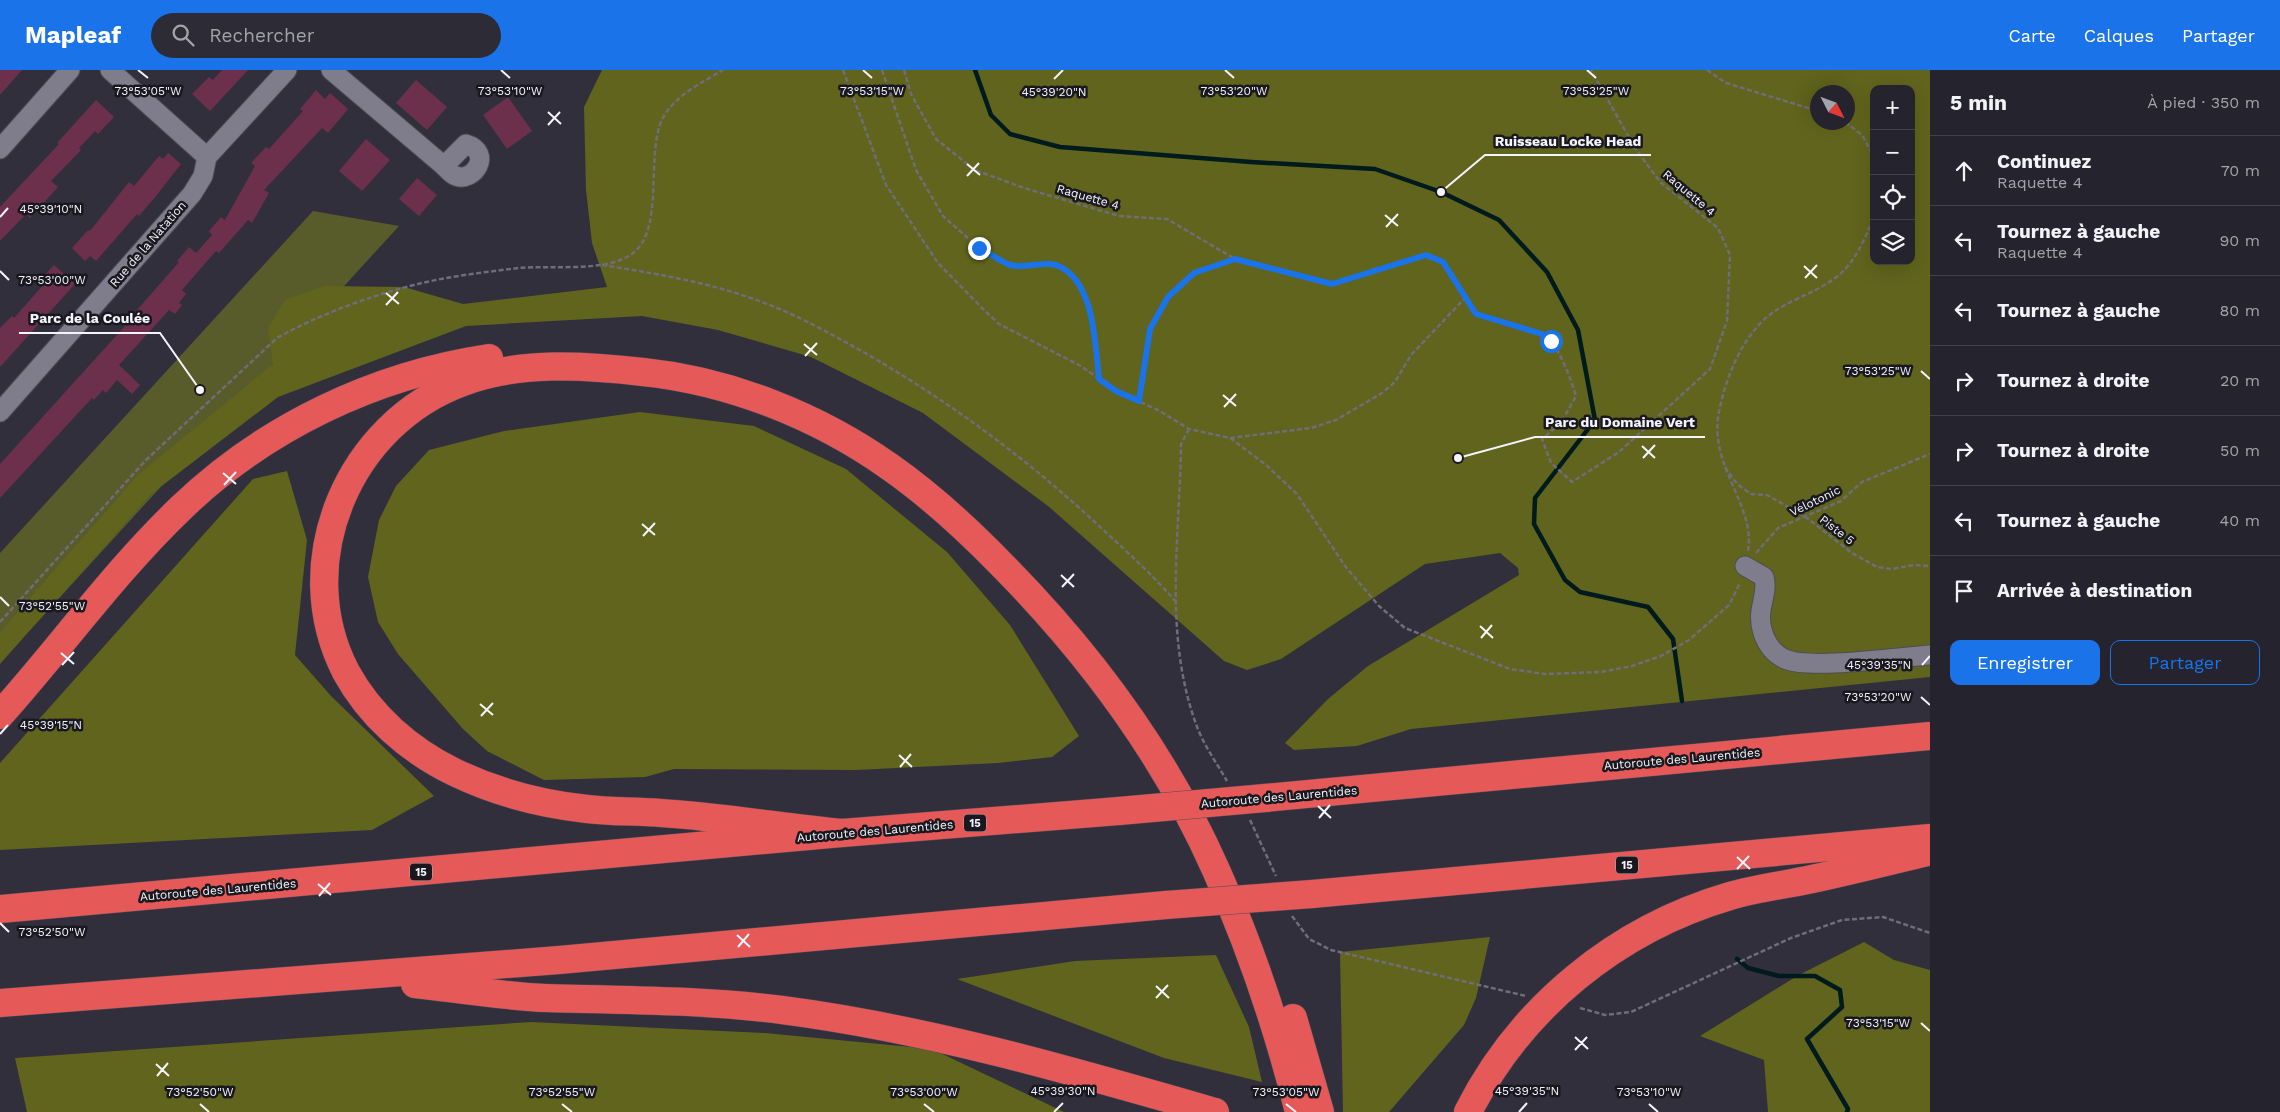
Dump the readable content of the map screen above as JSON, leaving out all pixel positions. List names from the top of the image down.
{
  "streets": {
    "highway": ["Autoroute des Laurentides", "15"],
    "street": ["Rue de la Natation"],
    "path": ["Raquette 4", "Vélotonic", "Piste 5"]
  },
  "crossings": [
    ["Vélotonic", "Piste 5"]
  ],
  "places": ["Ruisseau Locke Head", "Parc de la Coulée", "Parc du Domaine Vert"],
  "north": "bottom right",
  "page": {
    "header": "Mapleaf",
    "search": "Rechercher",
    "nav": ["Carte", "Calques", "Partager"],
    "heading": ["5 min", "À pied · 350 m"],
    "map_buttons": ["+", "−"],
    "list": [
      ["Continuez", "Raquette 4", "70 m"],
      ["Tournez à gauche", "Raquette 4", "90 m"],
      ["Tournez à gauche", "80 m"],
      ["Tournez à droite", "20 m"],
      ["Tournez à droite", "50 m"],
      ["Tournez à gauche", "40 m"],
      "Arrivée à destination"
    ],
    "buttons": ["Enregistrer", "Partager"]
  },
  "coordinates": [
    "73°53'10\"W",
    "73°53'15\"W",
    "73°53'05\"W",
    "73°53'20\"W",
    "73°53'25\"W",
    "45°39'20\"N",
    "45°39'10\"N",
    "73°53'00\"W",
    "73°52'55\"W",
    "45°39'35\"N",
    "45°39'15\"N",
    "73°52'50\"W",
    "45°39'30\"N"
  ]
}
